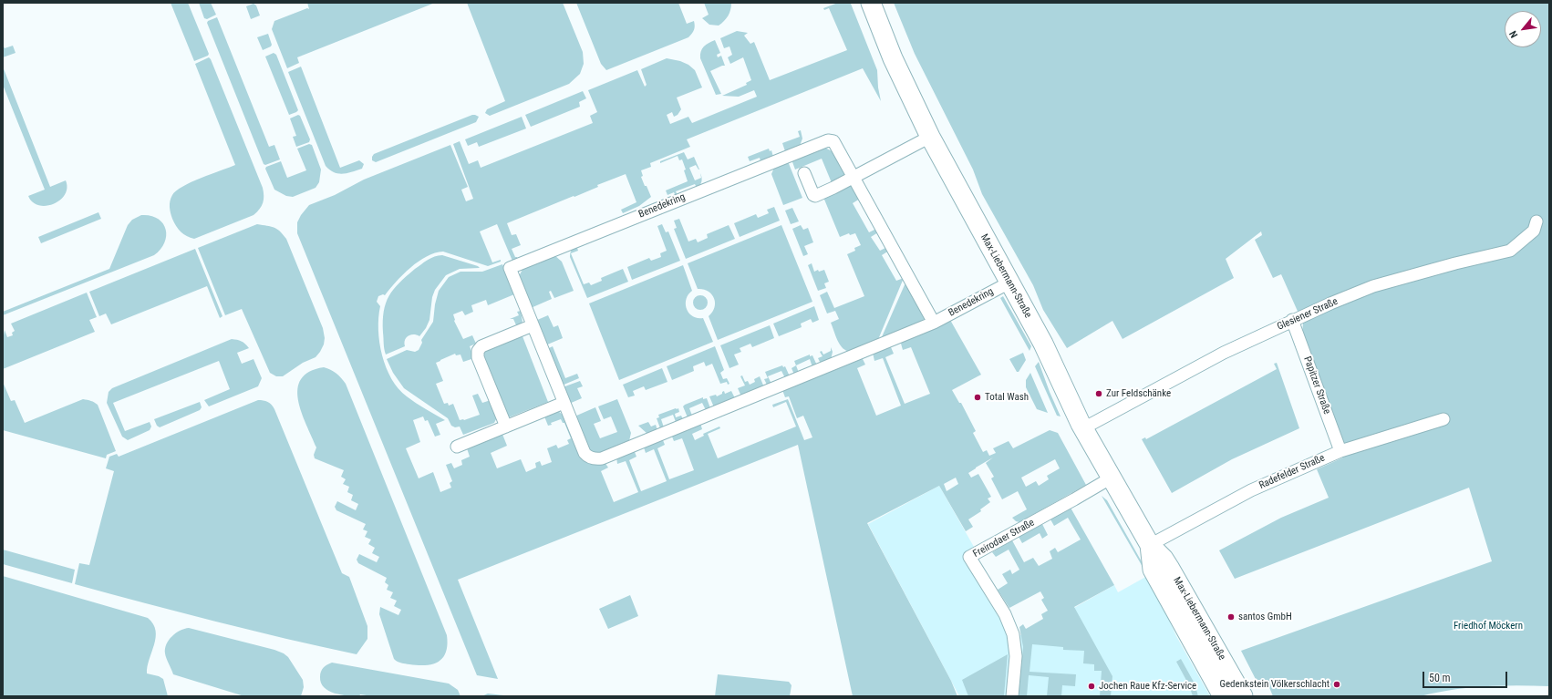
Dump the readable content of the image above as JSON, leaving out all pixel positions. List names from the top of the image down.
{
  "streets": {
    "main road": ["Max-Liebermann-Straße"],
    "street": [
      "Benedekring",
      "Glesiener Straße",
      "Papitzer Straße",
      "Radefelder Straße",
      "Freirodaer Straße"
    ]
  },
  "crossings": [
    ["Benedekring", "Max-Liebermann-Straße"],
    ["Max-Liebermann-Straße", "Glesiener Straße"],
    ["Max-Liebermann-Straße", "Radefelder Straße"],
    ["Max-Liebermann-Straße", "Freirodaer Straße"],
    ["Glesiener Straße", "Papitzer Straße"],
    ["Papitzer Straße", "Radefelder Straße"]
  ],
  "parks": ["Friedhof Möckern"],
  "places": [
    "Zur Feldschänke",
    "Total Wash",
    "santos GmbH",
    "Gedenkstein Völkerschlacht",
    "Jochen Raue Kfz-Service"
  ],
  "scale_bar": "50 m",
  "north": "bottom left"
}
